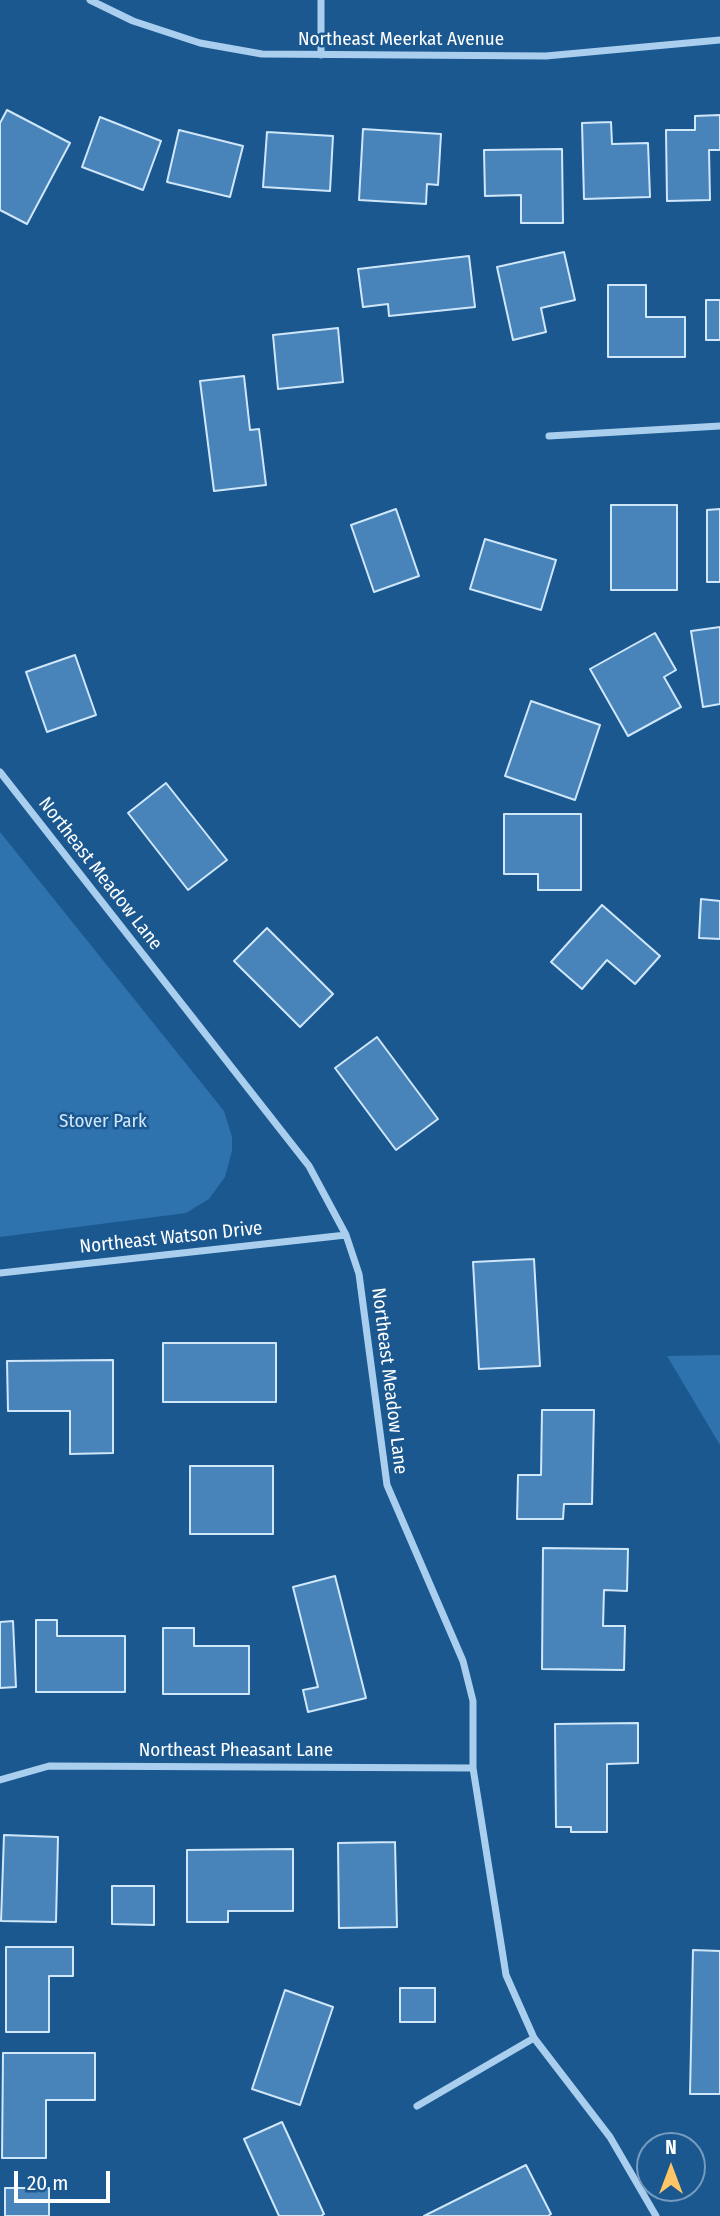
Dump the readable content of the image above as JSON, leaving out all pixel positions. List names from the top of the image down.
{
  "streets": {
    "street": [
      "Northeast Meerkat Avenue",
      "Northeast Meadow Lane",
      "Northeast Watson Drive",
      "Northeast Pheasant Lane"
    ]
  },
  "crossings": [
    ["Northeast Meadow Lane", "Northeast Watson Drive"],
    ["Northeast Meadow Lane", "Northeast Pheasant Lane"]
  ],
  "parks": ["Stover Park"],
  "scale_bar": "20 m",
  "north": "top"
}
